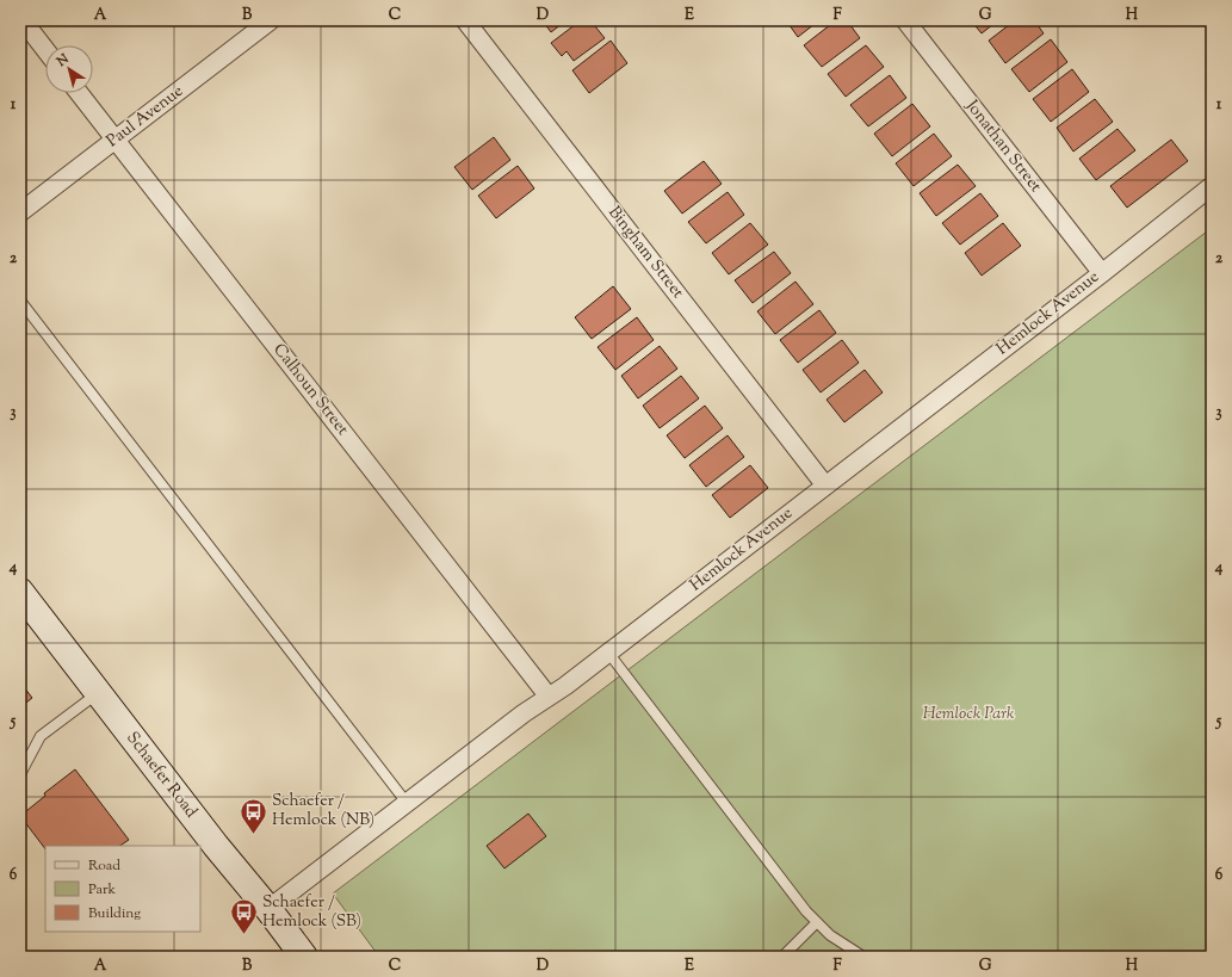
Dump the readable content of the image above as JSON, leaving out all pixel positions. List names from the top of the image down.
{
  "streets": {
    "main road": ["Schaefer Road"],
    "street": [
      "Paul Avenue",
      "Jonathan Street",
      "Bingham Street",
      "Hemlock Avenue",
      "Calhoun Street"
    ]
  },
  "crossings": [
    ["Paul Avenue", "Calhoun Street"],
    ["Jonathan Street", "Hemlock Avenue"],
    ["Bingham Street", "Hemlock Avenue"],
    ["Hemlock Avenue", "Calhoun Street"],
    ["Hemlock Avenue", "Schaefer Road"]
  ],
  "parks": ["Hemlock Park"],
  "places": {
    "bus stop": ["Schaefer / Hemlock (NB)", "Schaefer / Hemlock (SB)"]
  },
  "legend": ["Road", "Park", "Building"],
  "north": "top left",
  "grid": {
    "columns": [
      "A",
      "B",
      "C",
      "D",
      "E",
      "F",
      "G",
      "H"
    ],
    "rows": [
      "1",
      "2",
      "3",
      "4",
      "5",
      "6"
    ]
  }
}
